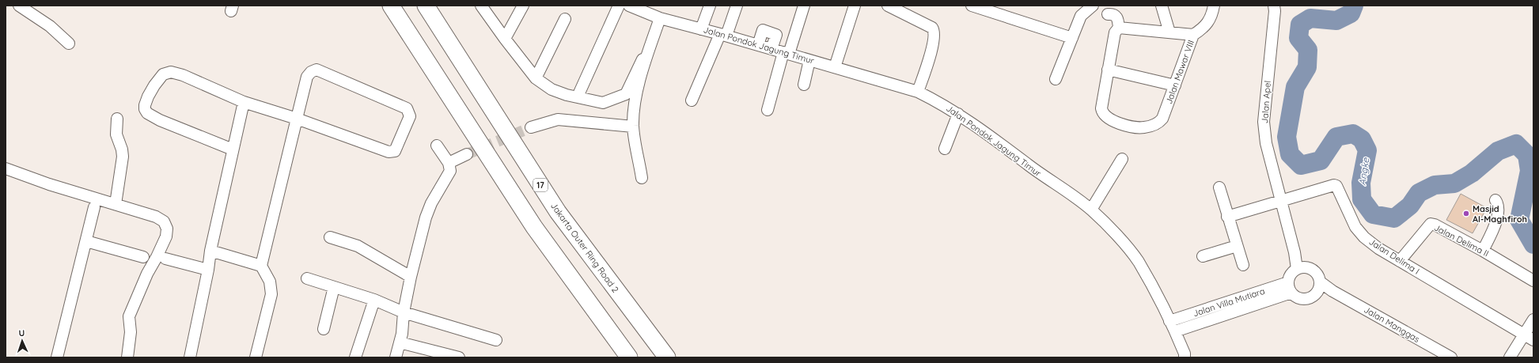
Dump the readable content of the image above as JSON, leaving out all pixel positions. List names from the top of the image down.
{
  "streets": {
    "highway": ["17", "Jakarta Outer Ring Road 2"],
    "street": [
      "Jalan Pondok Jagung Timur",
      "Jalan Mawar VIII",
      "Jalan Apel",
      "Jalan Delima II",
      "Jalan Delima I",
      "Jalan Villa Mutiara",
      "Jalan Manggas"
    ]
  },
  "crossings": [
    ["Jalan Pondok Jagung Timur", "Jalan Villa Mutiara"],
    ["Jalan Apel", "Jalan Delima I"],
    ["Jalan Apel", "Jalan Villa Mutiara"],
    ["Jalan Apel", "Jalan Manggas"],
    ["Jalan Delima II", "Jalan Delima I"],
    ["Jalan Villa Mutiara", "Jalan Manggas"]
  ],
  "water": ["Angke"],
  "places": ["Masjid Al-Maghfiroh"],
  "north": "top"
}
